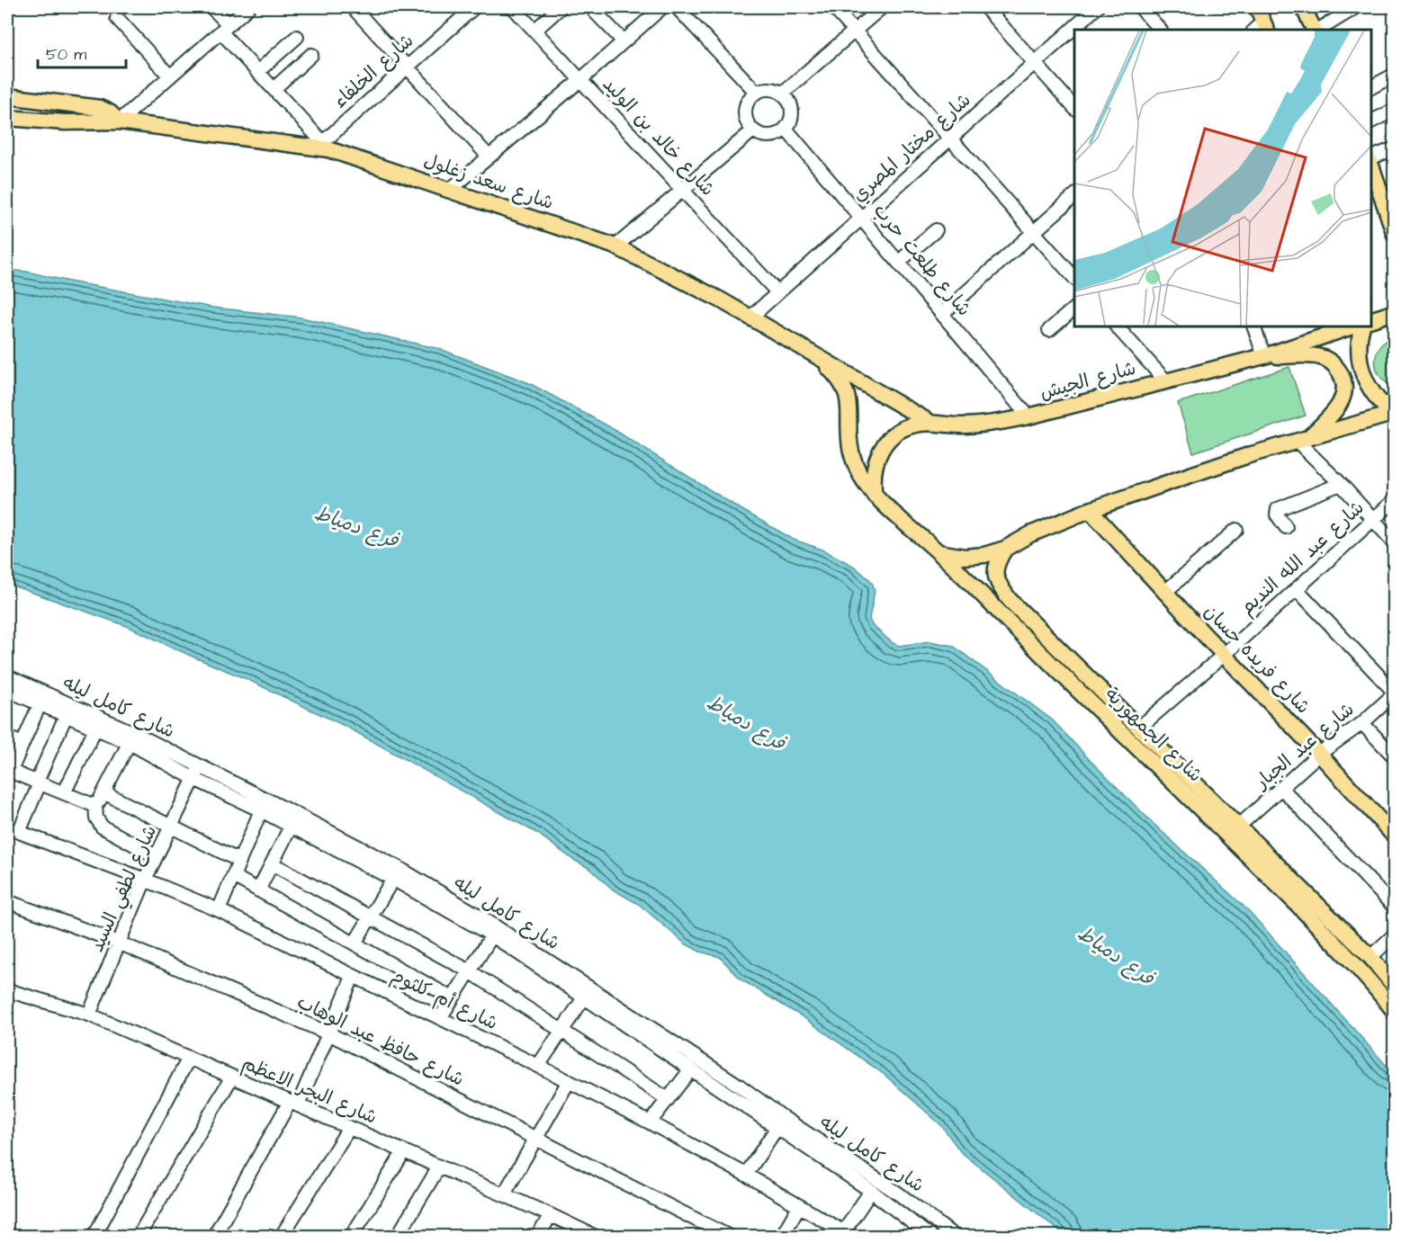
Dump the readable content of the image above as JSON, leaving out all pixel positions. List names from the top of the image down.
{
  "streets": {
    "main road": [
      "شارع سعد زغلول",
      "شارع الجيش",
      "شارع فريده حسان",
      "شارع الجمهورية"
    ],
    "street": [
      "شارع الخلفاء",
      "شارع خالد بن الوليد",
      "شارع مختار المصري",
      "شارع طلعت حرب",
      "شارع عبد الله النديم",
      "شارع كامل ليله",
      "شارع عبد الجبار",
      "شارع لطفي السيد",
      "شارع أم كلثوم",
      "شارع حافظ عبد الوهاب",
      "شارع البحر الاعظم"
    ]
  },
  "crossings": [
    ["شارع الخلفاء", "شارع سعد زغلول"],
    ["شارع خالد بن الوليد", "شارع مختار المصري"],
    ["شارع مختار المصري", "شارع سعد زغلول"],
    ["شارع مختار المصري", "شارع طلعت حرب"],
    ["شارع سعد زغلول", "شارع الجيش"],
    ["شارع سعد زغلول", "شارع الجمهورية"],
    ["شارع طلعت حرب", "شارع الجيش"],
    ["شارع الجيش", "شارع الجمهورية"],
    ["شارع عبد الله النديم", "شارع فريده حسان"],
    ["شارع عبد الله النديم", "شارع الجمهورية"],
    ["شارع فريده حسان", "شارع عبد الجبار"],
    ["شارع كامل ليله", "شارع لطفي السيد"],
    ["شارع الجمهورية", "شارع عبد الجبار"],
    ["شارع لطفي السيد", "شارع أم كلثوم"],
    ["شارع لطفي السيد", "شارع حافظ عبد الوهاب"],
    ["شارع لطفي السيد", "شارع البحر الاعظم"]
  ],
  "water": ["فرع دمياط"],
  "scale_bar": "50 m"
}
